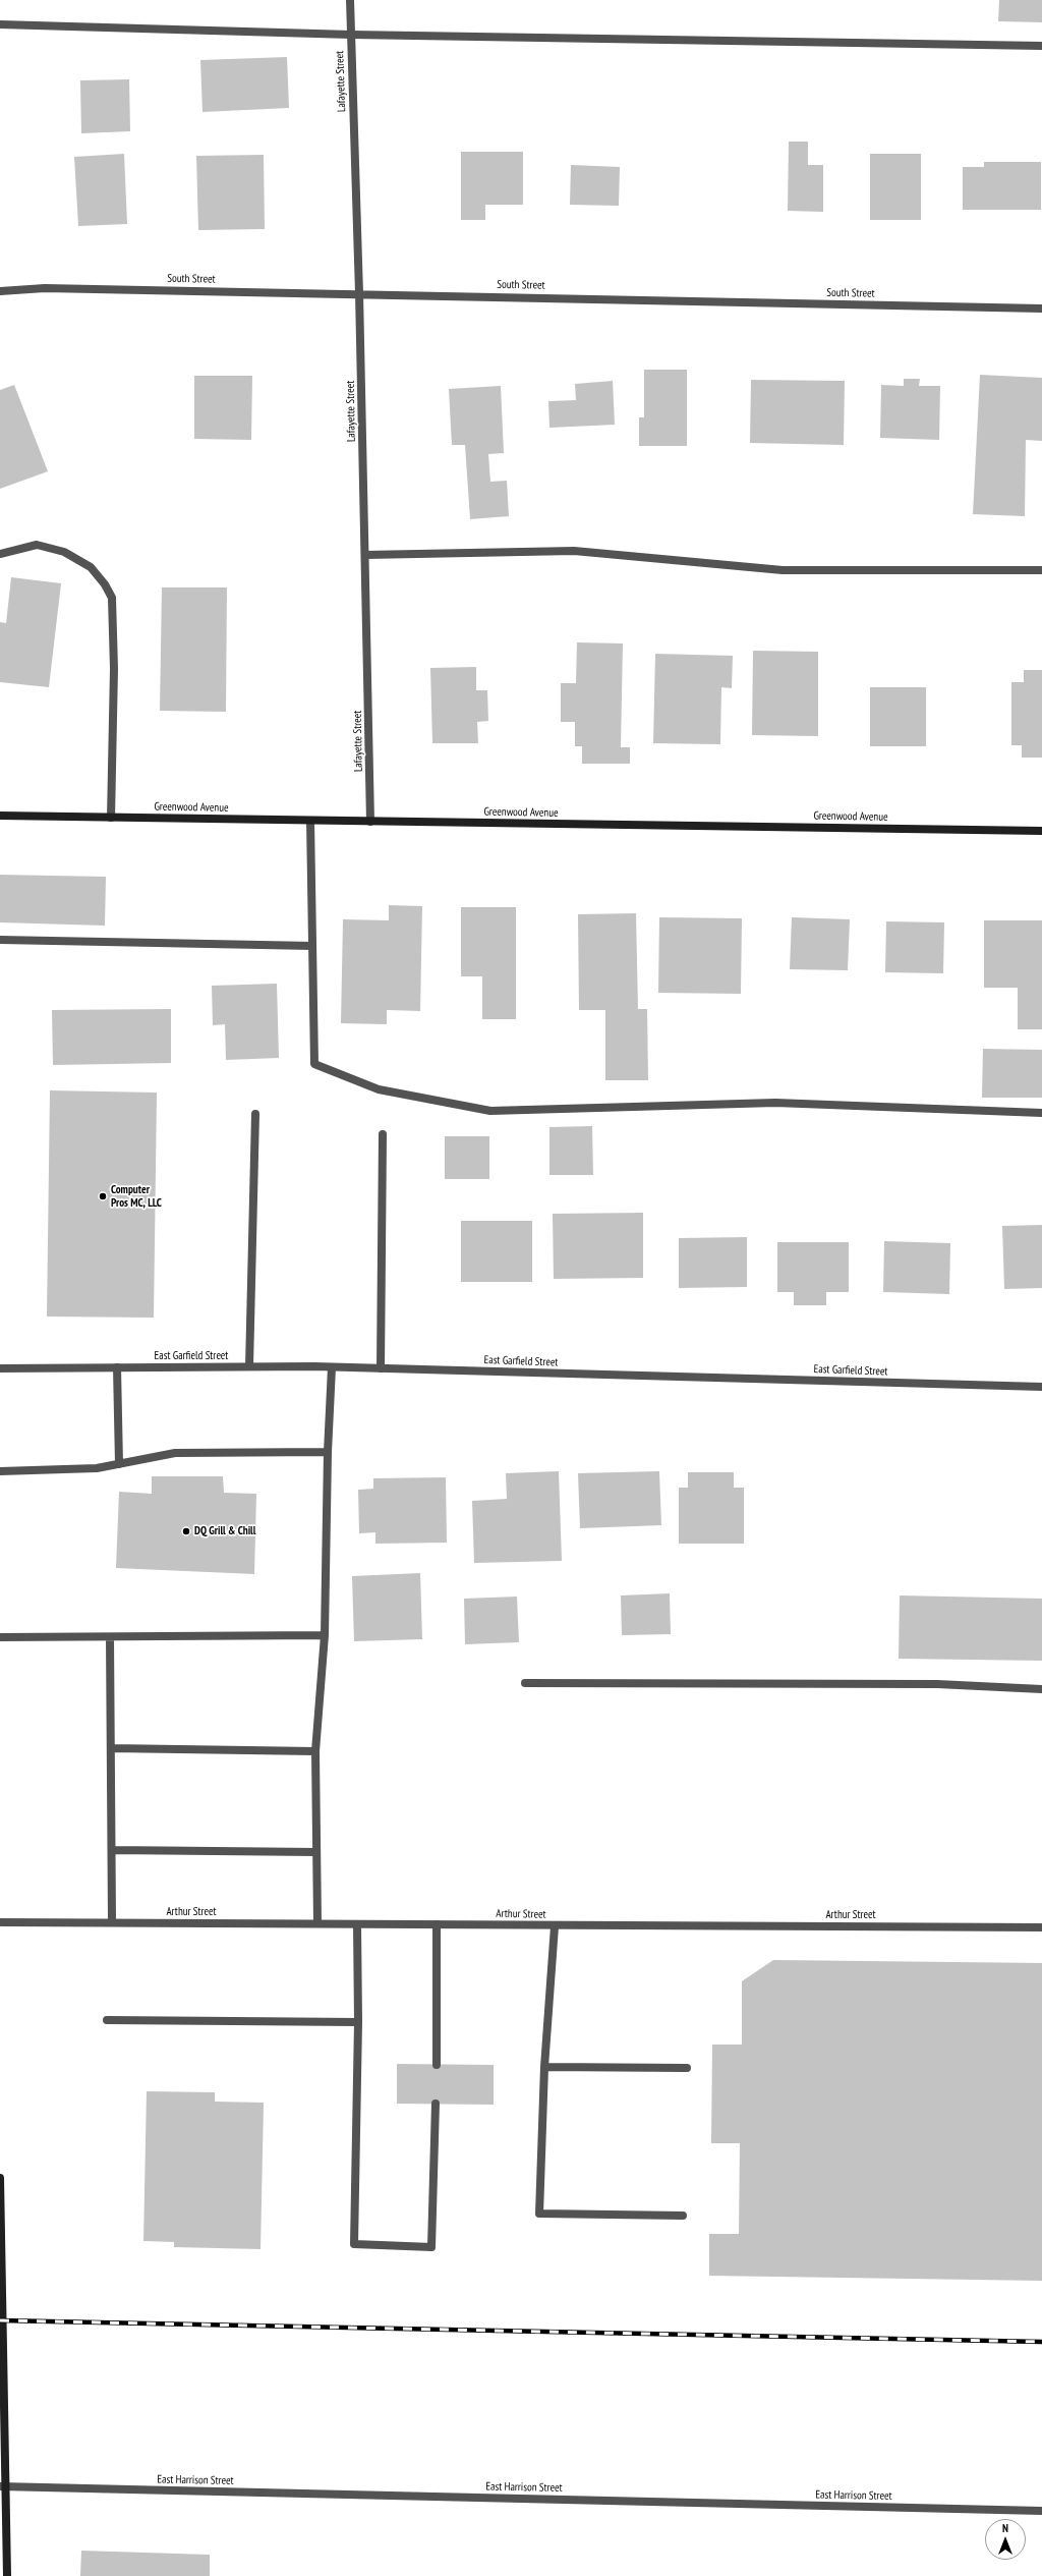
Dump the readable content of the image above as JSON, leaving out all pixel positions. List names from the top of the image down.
{
  "streets": {
    "street": [
      "Lafayette Street",
      "South Street",
      "Greenwood Avenue",
      "East Garfield Street",
      "Arthur Street",
      "East Harrison Street"
    ]
  },
  "crossings": [
    ["Lafayette Street", "South Street"],
    ["Lafayette Street", "Greenwood Avenue"]
  ],
  "places": ["Computer Pros MC, LLC", "DQ Grill & Chill"],
  "north": "top"
}
